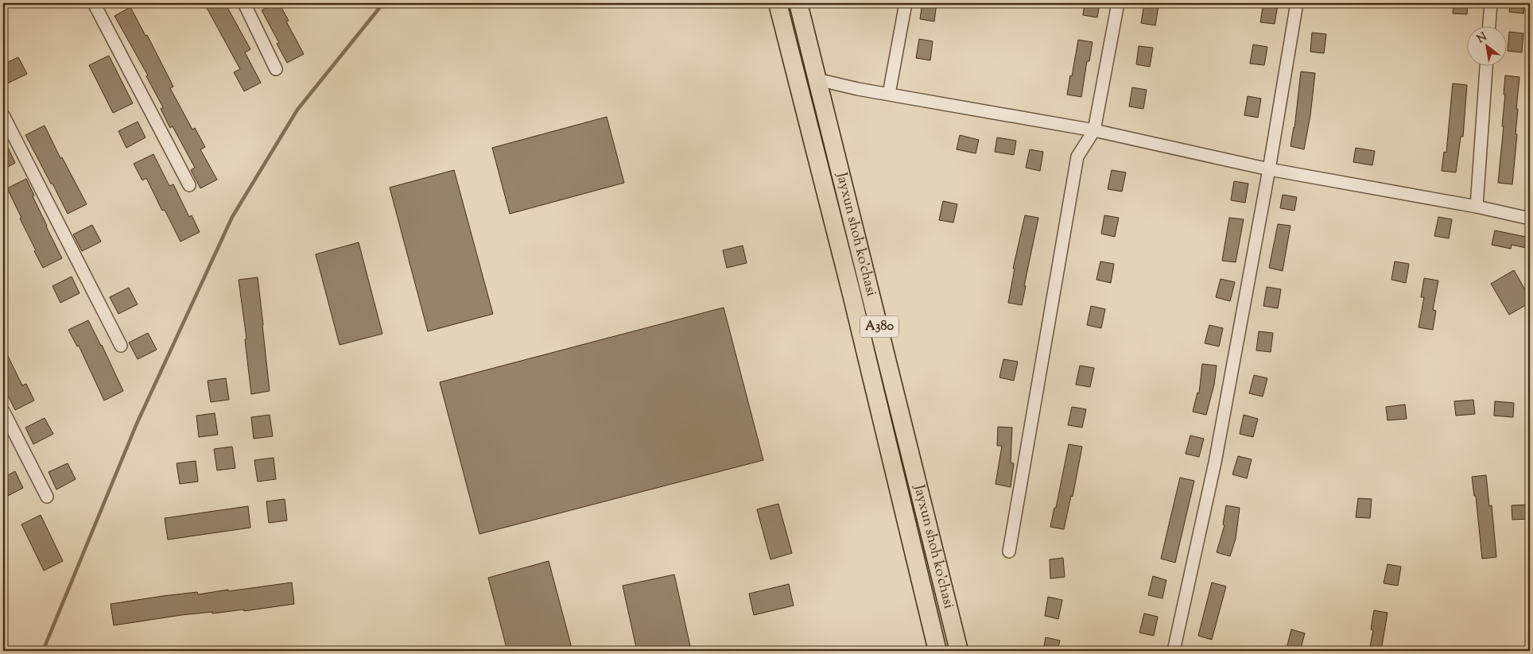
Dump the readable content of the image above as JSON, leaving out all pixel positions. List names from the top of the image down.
{
  "streets": {
    "highway": ["Jayxun shoh ko'chasi", "A380"]
  },
  "north": "top left"
}
